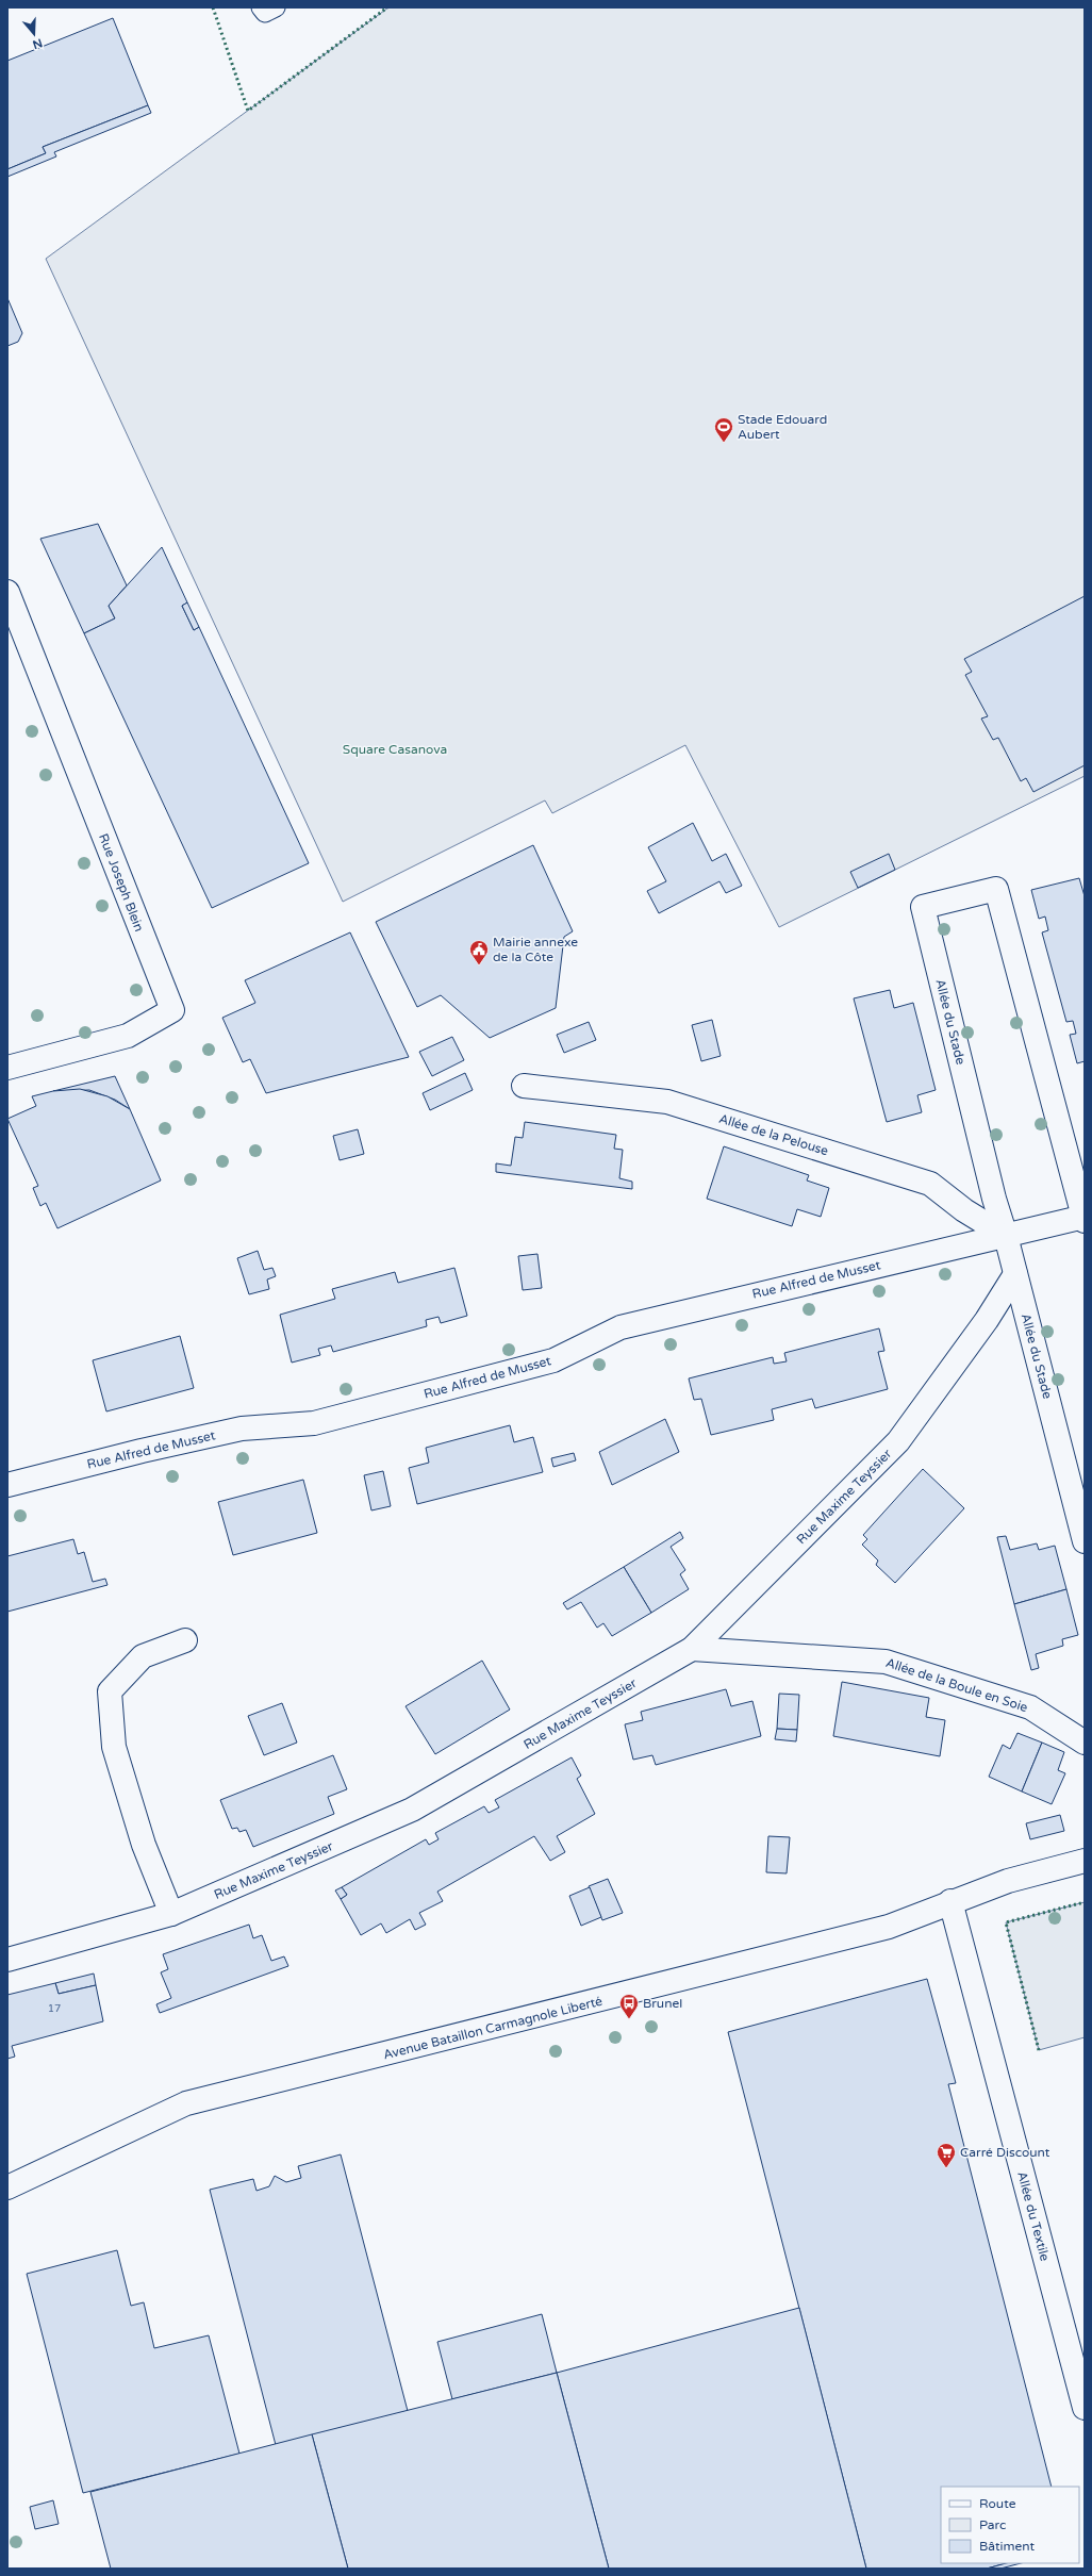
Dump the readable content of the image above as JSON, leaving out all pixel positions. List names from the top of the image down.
{
  "streets": {
    "street": [
      "Rue Joseph Blein",
      "Allée du Stade",
      "Allée de la Pelouse",
      "Rue Alfred de Musset",
      "Rue Maxime Teyssier",
      "Allée de la Boule en Soie",
      "Avenue Bataillon Carmagnole Liberté",
      "Allée du Textile"
    ]
  },
  "crossings": [
    ["Allée du Stade", "Allée de la Pelouse"],
    ["Allée du Stade", "Rue Alfred de Musset"],
    ["Allée du Stade", "Rue Maxime Teyssier"],
    ["Allée de la Pelouse", "Rue Alfred de Musset"],
    ["Rue Maxime Teyssier", "Allée de la Boule en Soie"],
    ["Avenue Bataillon Carmagnole Liberté", "Allée du Textile"]
  ],
  "parks": ["Square Casanova"],
  "places": {
    "sports": ["Stade Edouard Aubert"],
    "public building": ["Mairie annexe de la Côte"],
    "bus stop": ["Brunel"],
    "supermarket": ["Carré Discount"]
  },
  "house_numbers": ["17"],
  "legend": ["Route", "Parc", "Bâtiment"],
  "north": "bottom"
}
